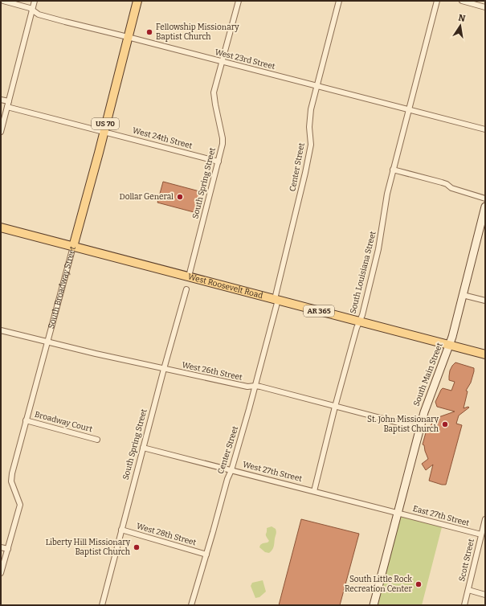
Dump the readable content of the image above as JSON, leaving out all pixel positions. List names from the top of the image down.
{
  "streets": {
    "main road": [
      "US 70",
      "West Roosevelt Road",
      "South Broadway Street",
      "AR 365"
    ],
    "street": [
      "West 23rd Street",
      "West 24th Street",
      "Center Street",
      "South Spring Street",
      "South Louisiana Street",
      "West 26th Street",
      "South Main Street",
      "Broadway Court",
      "West 27th Street",
      "East 27th Street",
      "West 28th Street",
      "Scott Street"
    ]
  },
  "crossings": [
    ["West 23rd Street", "Center Street"],
    ["West 23rd Street", "South Spring Street"],
    ["West 23rd Street", "South Louisiana Street"],
    ["West 23rd Street", "South Broadway Street"],
    ["West 24th Street", "South Spring Street"],
    ["West 24th Street", "South Broadway Street"],
    ["Center Street", "West Roosevelt Road"],
    ["Center Street", "West 26th Street"],
    ["Center Street", "West 27th Street"],
    ["Center Street", "West 28th Street"],
    ["South Spring Street", "West Roosevelt Road"],
    ["South Spring Street", "West 26th Street"],
    ["South Spring Street", "West 27th Street"],
    ["South Spring Street", "West 28th Street"],
    ["South Louisiana Street", "West Roosevelt Road"],
    ["South Louisiana Street", "West 26th Street"],
    ["South Louisiana Street", "West 27th Street"],
    ["West Roosevelt Road", "South Broadway Street"],
    ["West Roosevelt Road", "AR 365"],
    ["West Roosevelt Road", "South Main Street"],
    ["South Broadway Street", "West 26th Street"],
    ["South Broadway Street", "Broadway Court"],
    ["AR 365", "South Main Street"],
    ["West 26th Street", "South Main Street"],
    ["South Main Street", "West 27th Street"],
    ["South Main Street", "East 27th Street"],
    ["West 27th Street", "East 27th Street"],
    ["East 27th Street", "Scott Street"]
  ],
  "places": [
    "Fellowship Missionary Baptist Church",
    "Dollar General",
    "St. John Missionary Baptist Church",
    "Liberty Hill Missionary Baptist Church",
    "South Little Rock Recreation Center"
  ],
  "north": "top"
}
